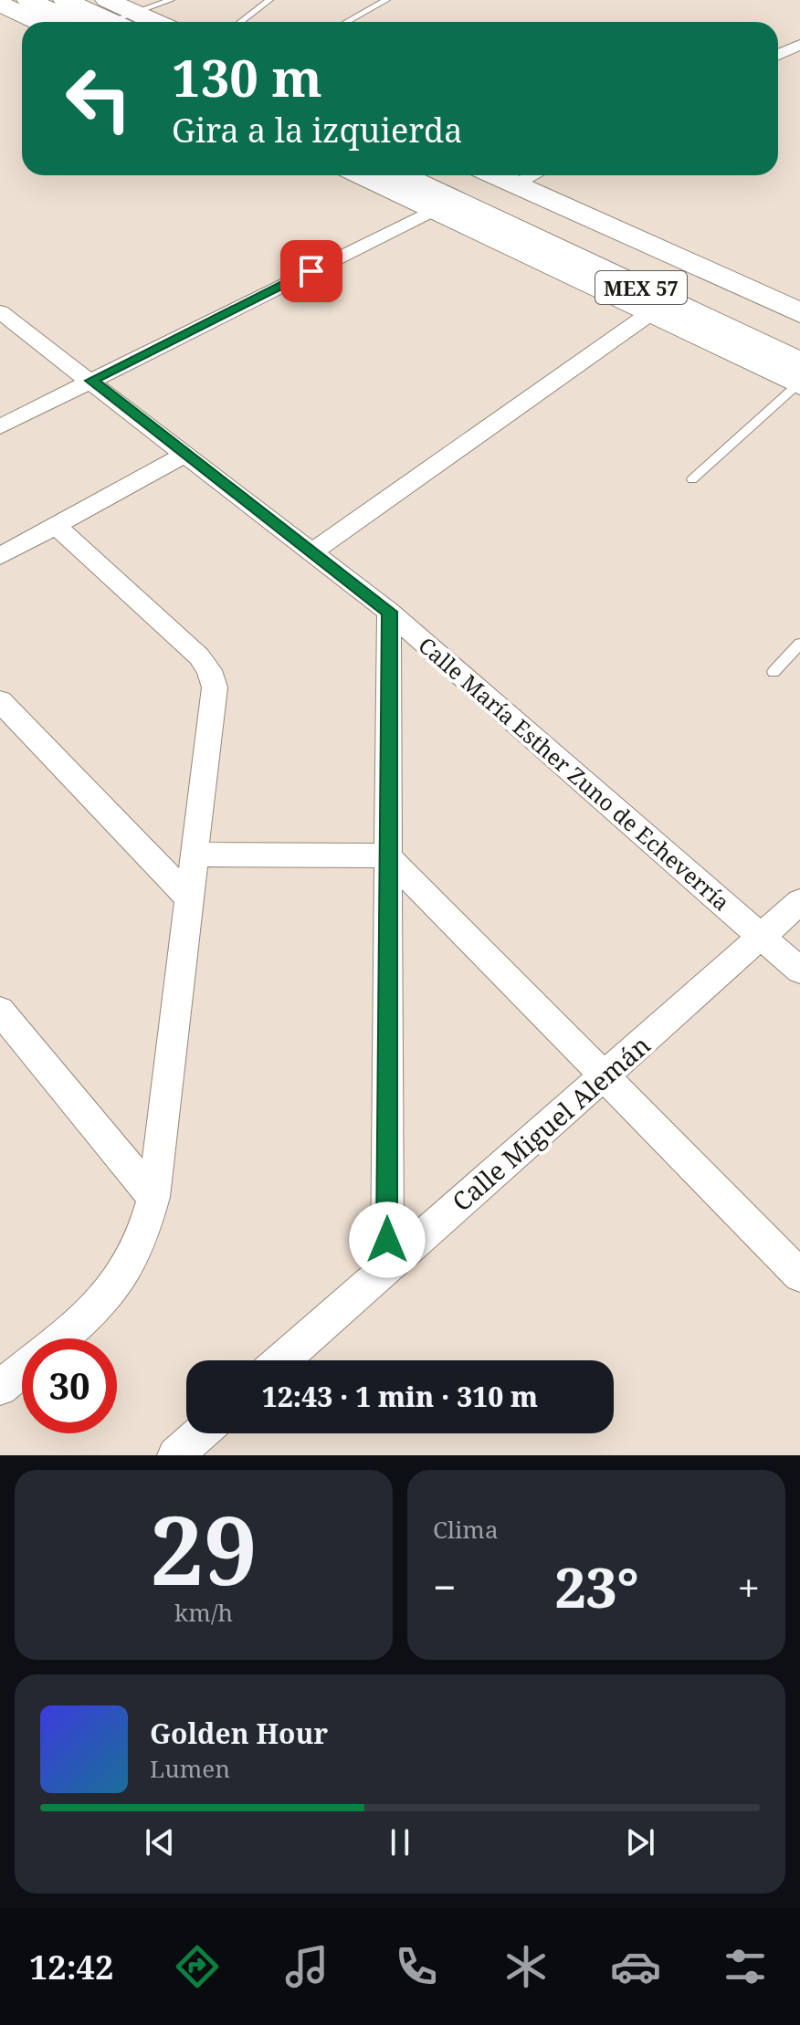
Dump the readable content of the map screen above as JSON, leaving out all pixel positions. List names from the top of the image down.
{
  "streets": {
    "main road": ["MEX 57"],
    "street": ["Calle María Esther Zuno de Echeverría", "Calle Miguel Alemán"]
  },
  "crossings": [
    ["Calle María Esther Zuno de Echeverría", "Calle Miguel Alemán"]
  ],
  "page": {
    "turn": ["130 m", "Gira a la izquierda"],
    "limit": "30",
    "trip": "12:43 · 1 min · 310 m",
    "tile": [
      ["29", "km/h"],
      "Clima"
    ],
    "heat": ["−", "23°", "+"],
    "song": ["Golden Hour", "Lumen"],
    "tabs": "12:42"
  }
}
